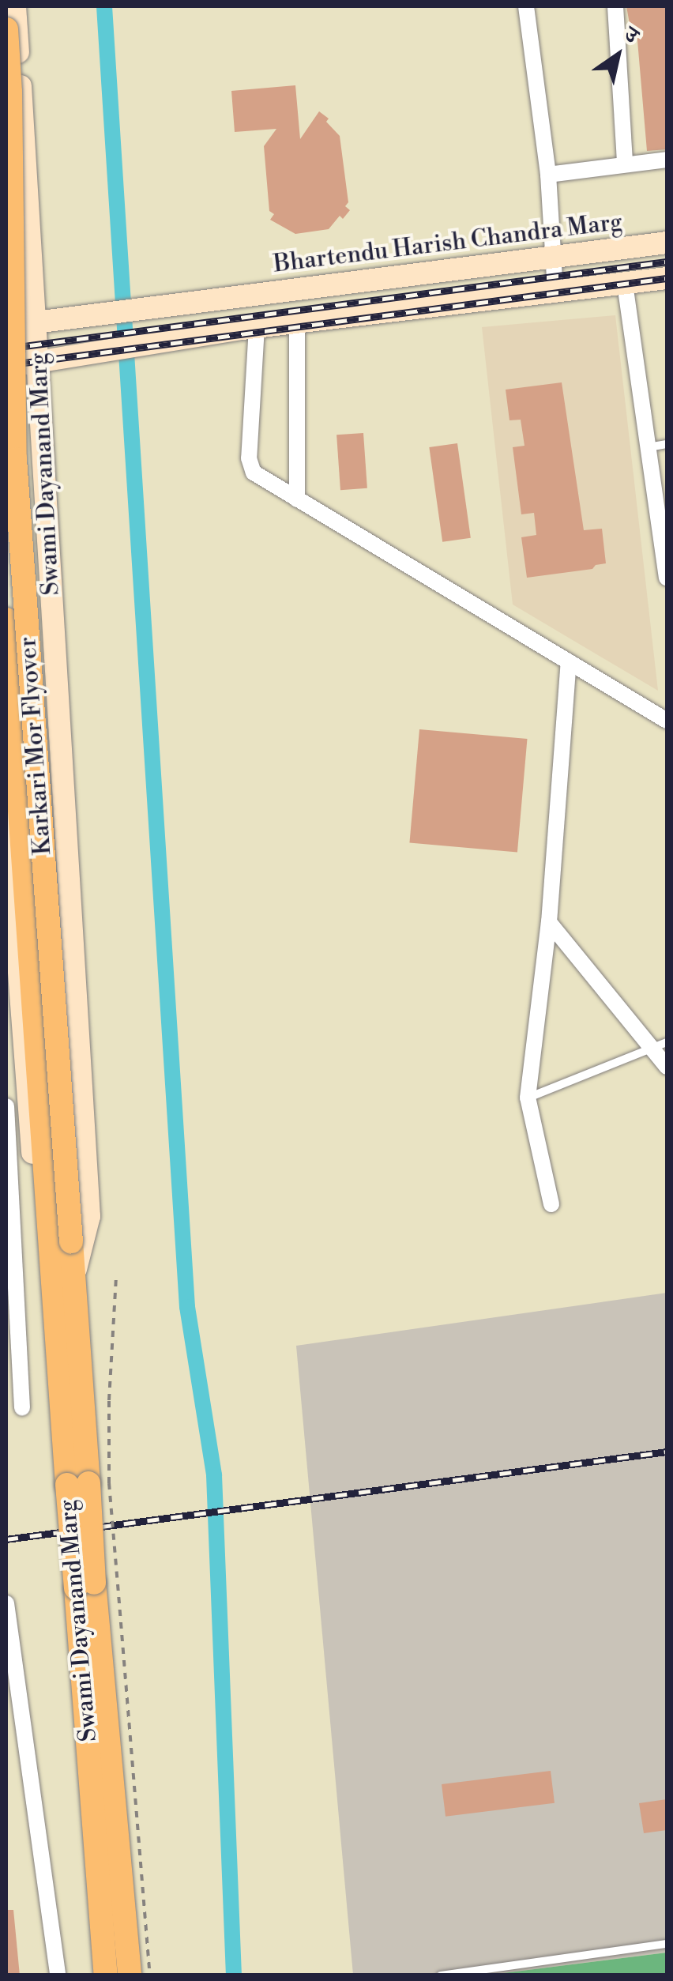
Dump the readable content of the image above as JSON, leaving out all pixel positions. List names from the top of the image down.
{
  "streets": {
    "main road": ["Bhartendu Harish Chandra Marg", "Swami Dayanand Marg", "Karkari Mor Flyover"]
  },
  "crossings": [
    ["Bhartendu Harish Chandra Marg", "Swami Dayanand Marg"],
    ["Swami Dayanand Marg", "Karkari Mor Flyover"]
  ],
  "north": "top right"
}
